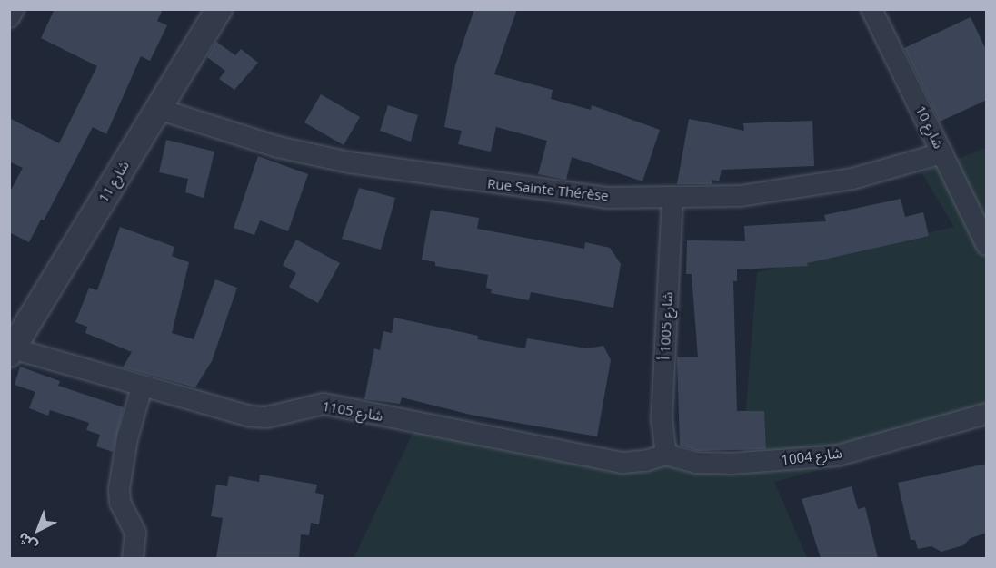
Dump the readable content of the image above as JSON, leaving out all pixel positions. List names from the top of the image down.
{
  "streets": {
    "street": [
      "شارع 10",
      "شارع 11",
      "Rue Sainte Thérèse",
      "شارع 1005 أ",
      "شارع 1105",
      "شارع 1004"
    ]
  },
  "crossings": [
    ["شارع 10", "Rue Sainte Thérèse"],
    ["شارع 11", "Rue Sainte Thérèse"],
    ["شارع 11", "شارع 1105"],
    ["Rue Sainte Thérèse", "شارع 1005 أ"],
    ["شارع 1005 أ", "شارع 1105"],
    ["شارع 1005 أ", "شارع 1004"],
    ["شارع 1105", "شارع 1004"]
  ],
  "north": "bottom left"
}
